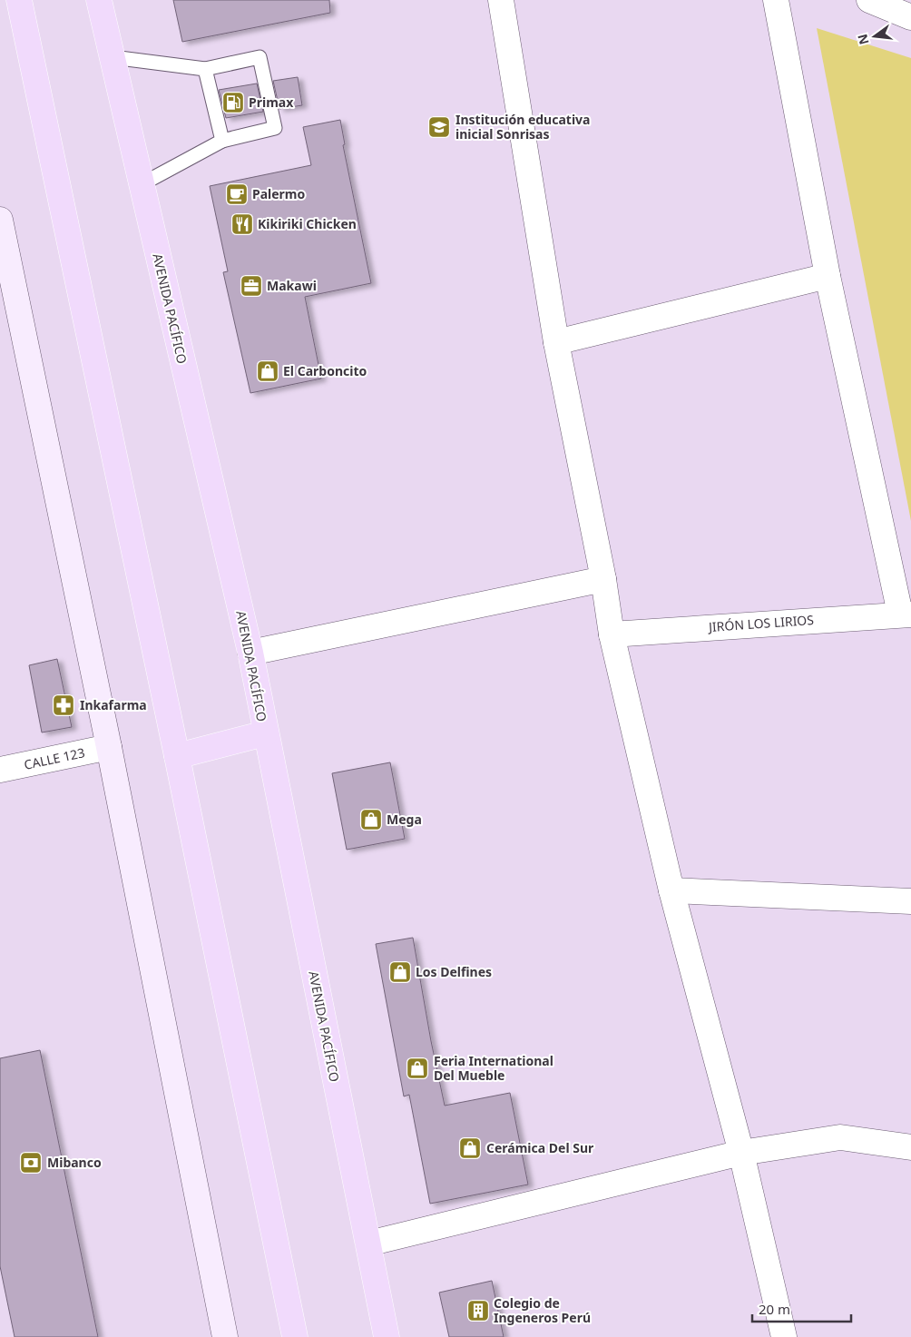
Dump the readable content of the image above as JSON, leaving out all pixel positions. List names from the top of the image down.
{
  "streets": {
    "main road": ["AVENIDA PACÍFICO"],
    "street": ["JIRÓN LOS LIRIOS", "CALLE 123"]
  },
  "places": {
    "fuel station": ["Primax"],
    "school or university": ["Institución educativa inicial Sonrisas"],
    "cafe": ["Palermo"],
    "restaurant": ["Kikiriki Chicken"],
    "office": ["Makawi"],
    "shop": [
      "El Carboncito",
      "Mega",
      "Los Delfines",
      "Feria International Del Mueble",
      "Cerámica Del Sur"
    ],
    "pharmacy": ["Inkafarma"],
    "bank": ["Mibanco"],
    "building": ["Colegio de Ingeneros Perú"]
  },
  "scale_bar": "20 m",
  "north": "left"
}
